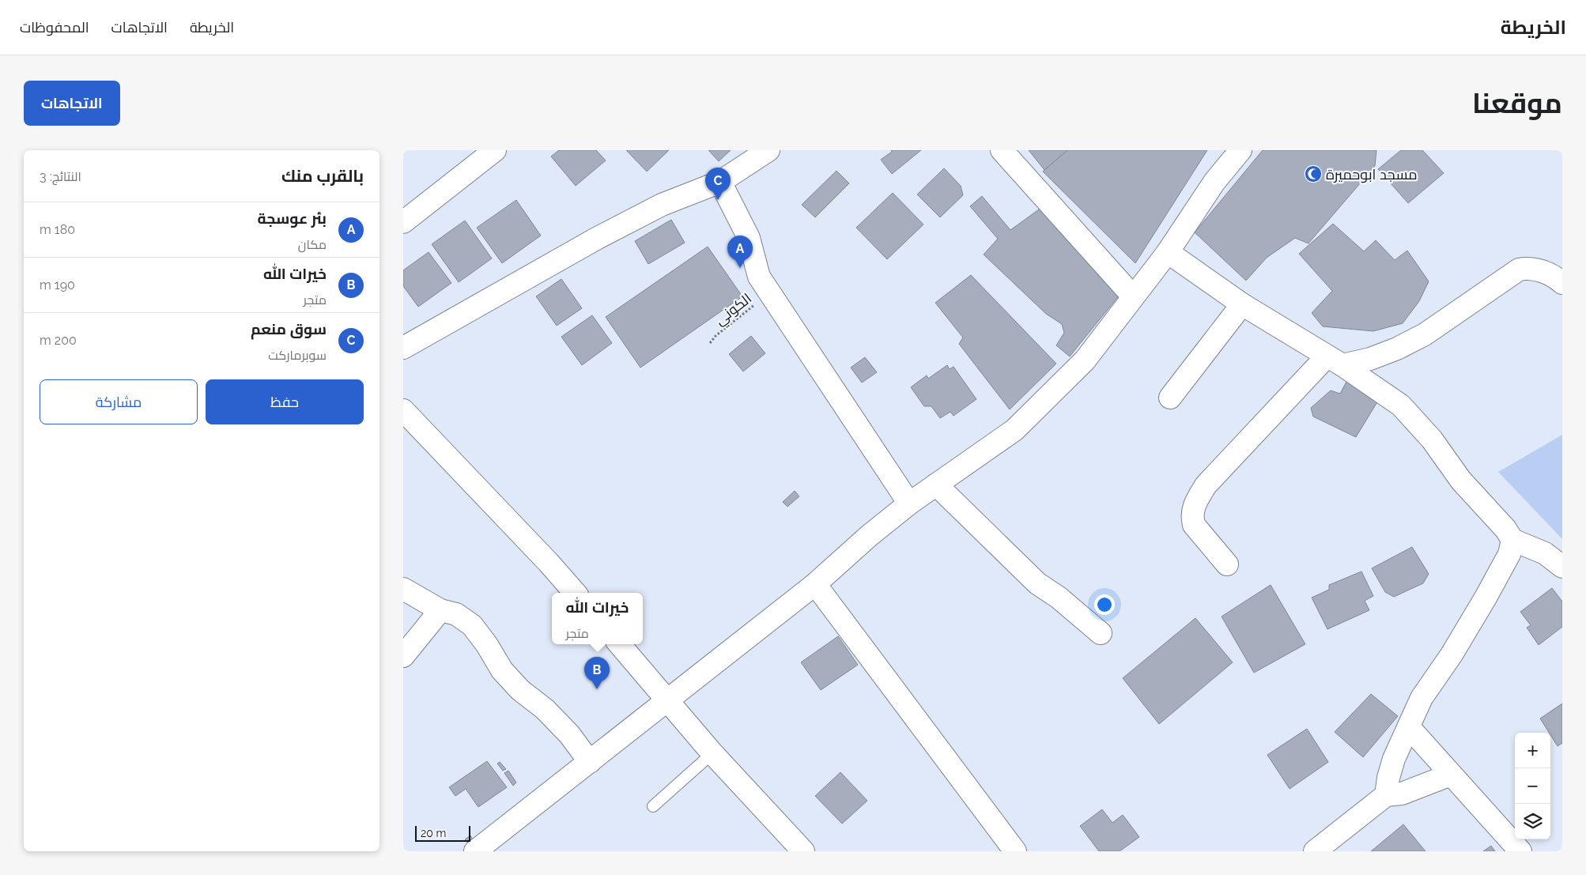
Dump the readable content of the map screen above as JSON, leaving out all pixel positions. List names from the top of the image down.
{
  "streets": {
    "path": ["الكوني"]
  },
  "places": {
    "mosque": ["مسجد ابوحميرة"]
  },
  "scale_bar": "20 m",
  "page": {
    "header": "الخريطة",
    "nav": ["الخريطة", "الاتجاهات", "المحفوظات"],
    "title": "موقعنا",
    "buttons": [
      "الاتجاهات",
      ["حفظ", "مشاركة"]
    ],
    "heading": ["بالقرب منك", "النتائج: 3"],
    "pins": ["C", "A", "B"],
    "list": [
      {
        "mark": "A",
        "name": "بئر عوسجة",
        "note": "مكان",
        "value": "180 m"
      },
      {
        "mark": "B",
        "name": "خيرات الله",
        "note": "متجر",
        "value": "190 m"
      },
      {
        "mark": "C",
        "name": "سوق منعم",
        "note": "سوبرماركت",
        "value": "200 m"
      }
    ],
    "popup": ["خيرات الله", "متجر"],
    "map_buttons": ["+", "−"],
    "scale": "20 m"
  }
}
